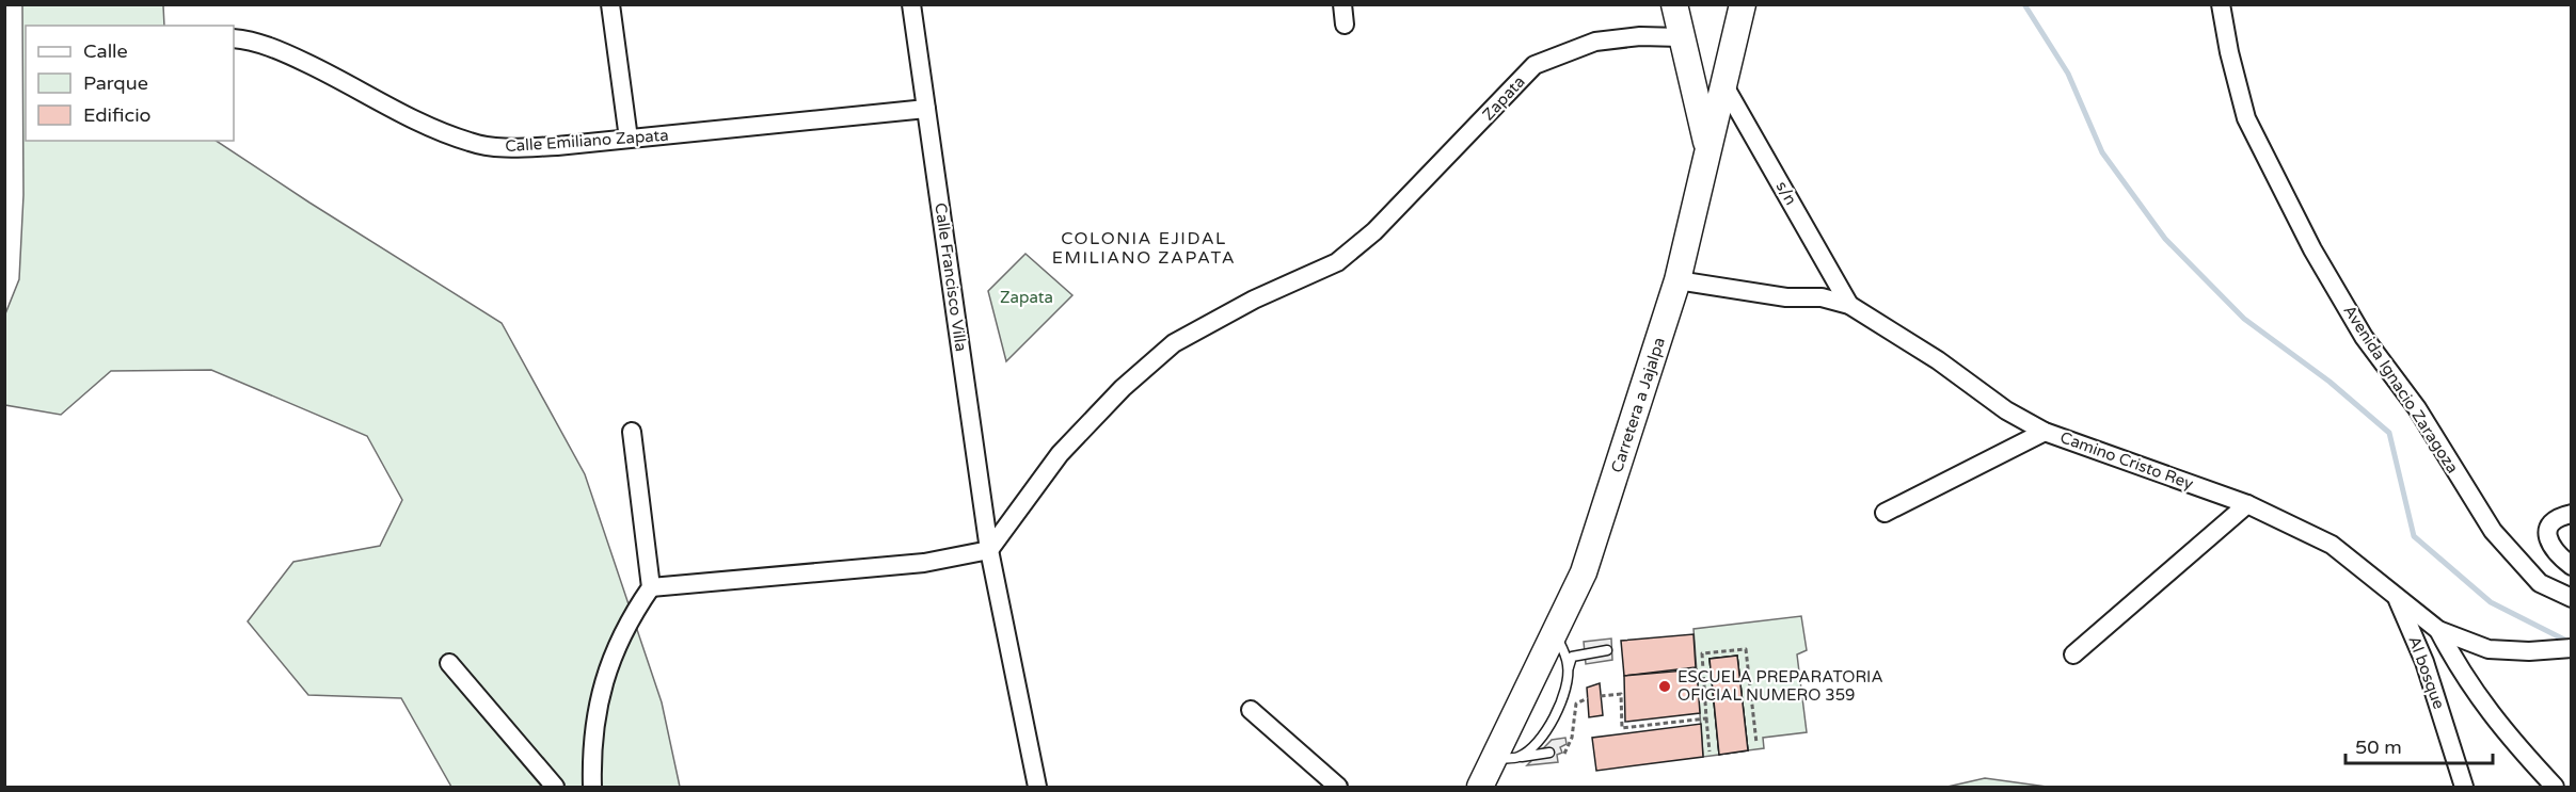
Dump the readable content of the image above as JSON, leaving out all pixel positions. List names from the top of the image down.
{
  "streets": {
    "street": [
      "Zapata",
      "Calle Emiliano Zapata",
      "s/n",
      "Calle Francisco Villa",
      "Avenida Ignacio Zaragoza",
      "Carretera a Jajalpa",
      "Camino Cristo Rey",
      "Al bosque"
    ]
  },
  "crossings": [
    ["Zapata", "Calle Francisco Villa"],
    ["Zapata", "Carretera a Jajalpa"],
    ["Calle Emiliano Zapata", "Calle Francisco Villa"],
    ["s/n", "Camino Cristo Rey"],
    ["Carretera a Jajalpa", "Camino Cristo Rey"],
    ["Camino Cristo Rey", "Al bosque"]
  ],
  "districts": ["COLONIA EJIDAL EMILIANO ZAPATA"],
  "parks": ["Zapata"],
  "places": ["ESCUELA PREPARATORIA OFICIAL NUMERO 359"],
  "legend": ["Calle", "Parque", "Edificio"],
  "scale_bar": "50 m"
}
